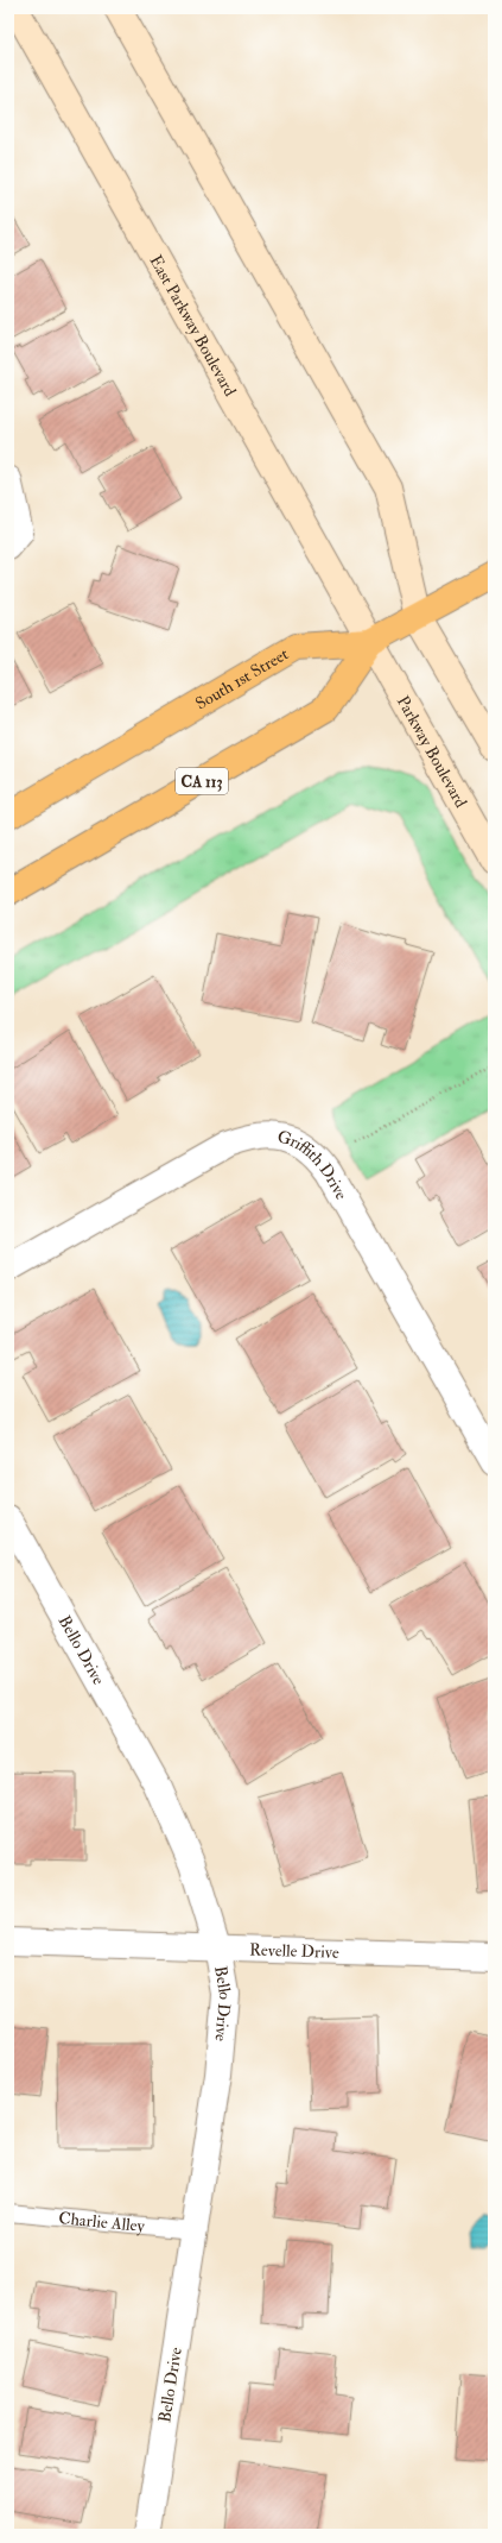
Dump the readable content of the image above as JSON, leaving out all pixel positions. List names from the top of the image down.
{
  "streets": {
    "main road": ["South 1st Street", "CA 113"],
    "street": [
      "East Parkway Boulevard",
      "Parkway Boulevard",
      "Griffith Drive",
      "Bello Drive",
      "Revelle Drive"
    ],
    "lane": ["Charlie Alley"]
  },
  "crossings": [
    ["East Parkway Boulevard", "South 1st Street"],
    ["East Parkway Boulevard", "Parkway Boulevard"],
    ["East Parkway Boulevard", "CA 113"],
    ["South 1st Street", "Parkway Boulevard"],
    ["South 1st Street", "CA 113"],
    ["Parkway Boulevard", "CA 113"],
    ["Bello Drive", "Revelle Drive"],
    ["Bello Drive", "Charlie Alley"]
  ]
}
